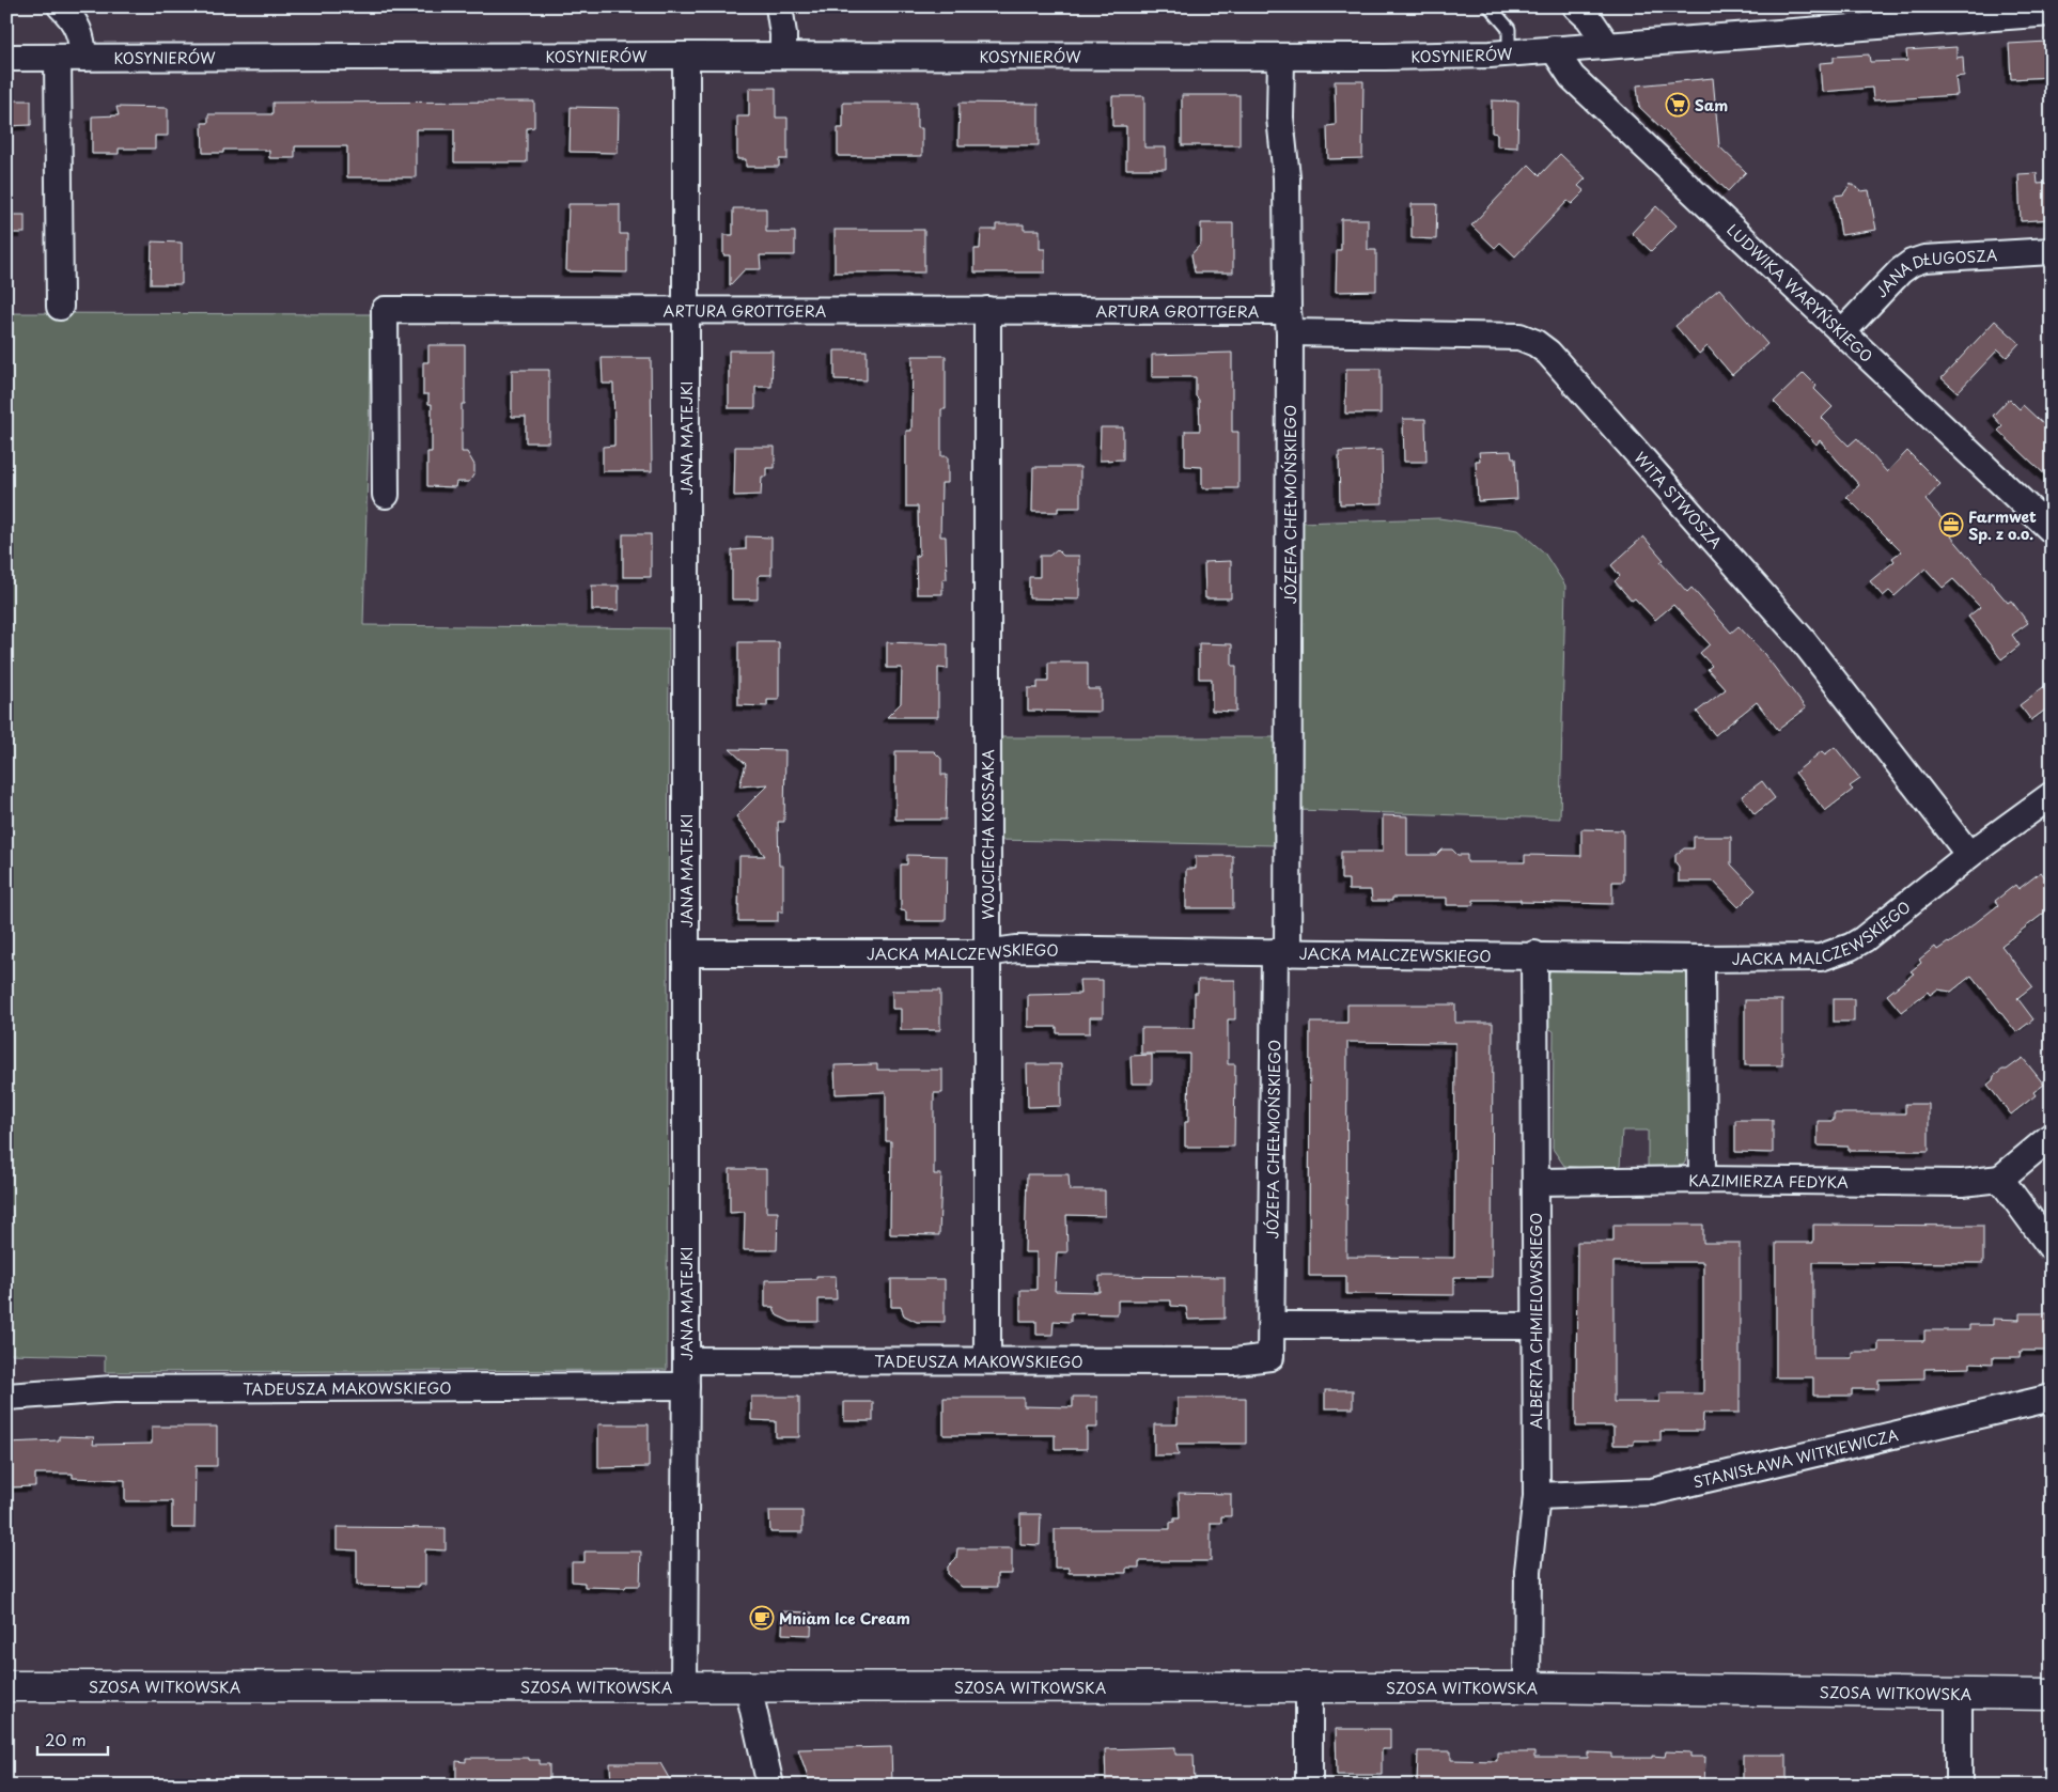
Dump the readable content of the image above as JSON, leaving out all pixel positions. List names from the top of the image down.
{
  "streets": {
    "street": [
      "KOSYNIERÓW",
      "JANA DŁUGOSZA",
      "LUDWIKA WARYŃSKIEGO",
      "ARTURA GROTTGERA",
      "JANA MATEJKI",
      "WITA STWOSZA",
      "JÓZEFA CHEŁMOŃSKIEGO",
      "WOJCIECHA KOSSAKA",
      "JACKA MALCZEWSKIEGO",
      "KAZIMIERZA FEDYKA",
      "ALBERTA CHMIELOWSKIEGO",
      "TADEUSZA MAKOWSKIEGO",
      "STANISŁAWA WITKIEWICZA",
      "SZOSA WITKOWSKA"
    ]
  },
  "crossings": [
    ["KOSYNIERÓW", "LUDWIKA WARYŃSKIEGO"],
    ["KOSYNIERÓW", "JANA MATEJKI"],
    ["KOSYNIERÓW", "JÓZEFA CHEŁMOŃSKIEGO"],
    ["JANA DŁUGOSZA", "LUDWIKA WARYŃSKIEGO"],
    ["ARTURA GROTTGERA", "JANA MATEJKI"],
    ["ARTURA GROTTGERA", "WITA STWOSZA"],
    ["ARTURA GROTTGERA", "JÓZEFA CHEŁMOŃSKIEGO"],
    ["ARTURA GROTTGERA", "WOJCIECHA KOSSAKA"],
    ["JANA MATEJKI", "JACKA MALCZEWSKIEGO"],
    ["JANA MATEJKI", "TADEUSZA MAKOWSKIEGO"],
    ["JANA MATEJKI", "SZOSA WITKOWSKA"],
    ["WITA STWOSZA", "JÓZEFA CHEŁMOŃSKIEGO"],
    ["WITA STWOSZA", "JACKA MALCZEWSKIEGO"],
    ["JÓZEFA CHEŁMOŃSKIEGO", "JACKA MALCZEWSKIEGO"],
    ["JÓZEFA CHEŁMOŃSKIEGO", "TADEUSZA MAKOWSKIEGO"],
    ["WOJCIECHA KOSSAKA", "JACKA MALCZEWSKIEGO"],
    ["WOJCIECHA KOSSAKA", "TADEUSZA MAKOWSKIEGO"],
    ["JACKA MALCZEWSKIEGO", "ALBERTA CHMIELOWSKIEGO"],
    ["KAZIMIERZA FEDYKA", "ALBERTA CHMIELOWSKIEGO"],
    ["ALBERTA CHMIELOWSKIEGO", "STANISŁAWA WITKIEWICZA"],
    ["ALBERTA CHMIELOWSKIEGO", "SZOSA WITKOWSKA"]
  ],
  "places": {
    "supermarket": ["Sam"],
    "office": ["Farmwet Sp. z o.o."],
    "cafe": ["Mniam Ice Cream"]
  },
  "scale_bar": "20 m"
}
